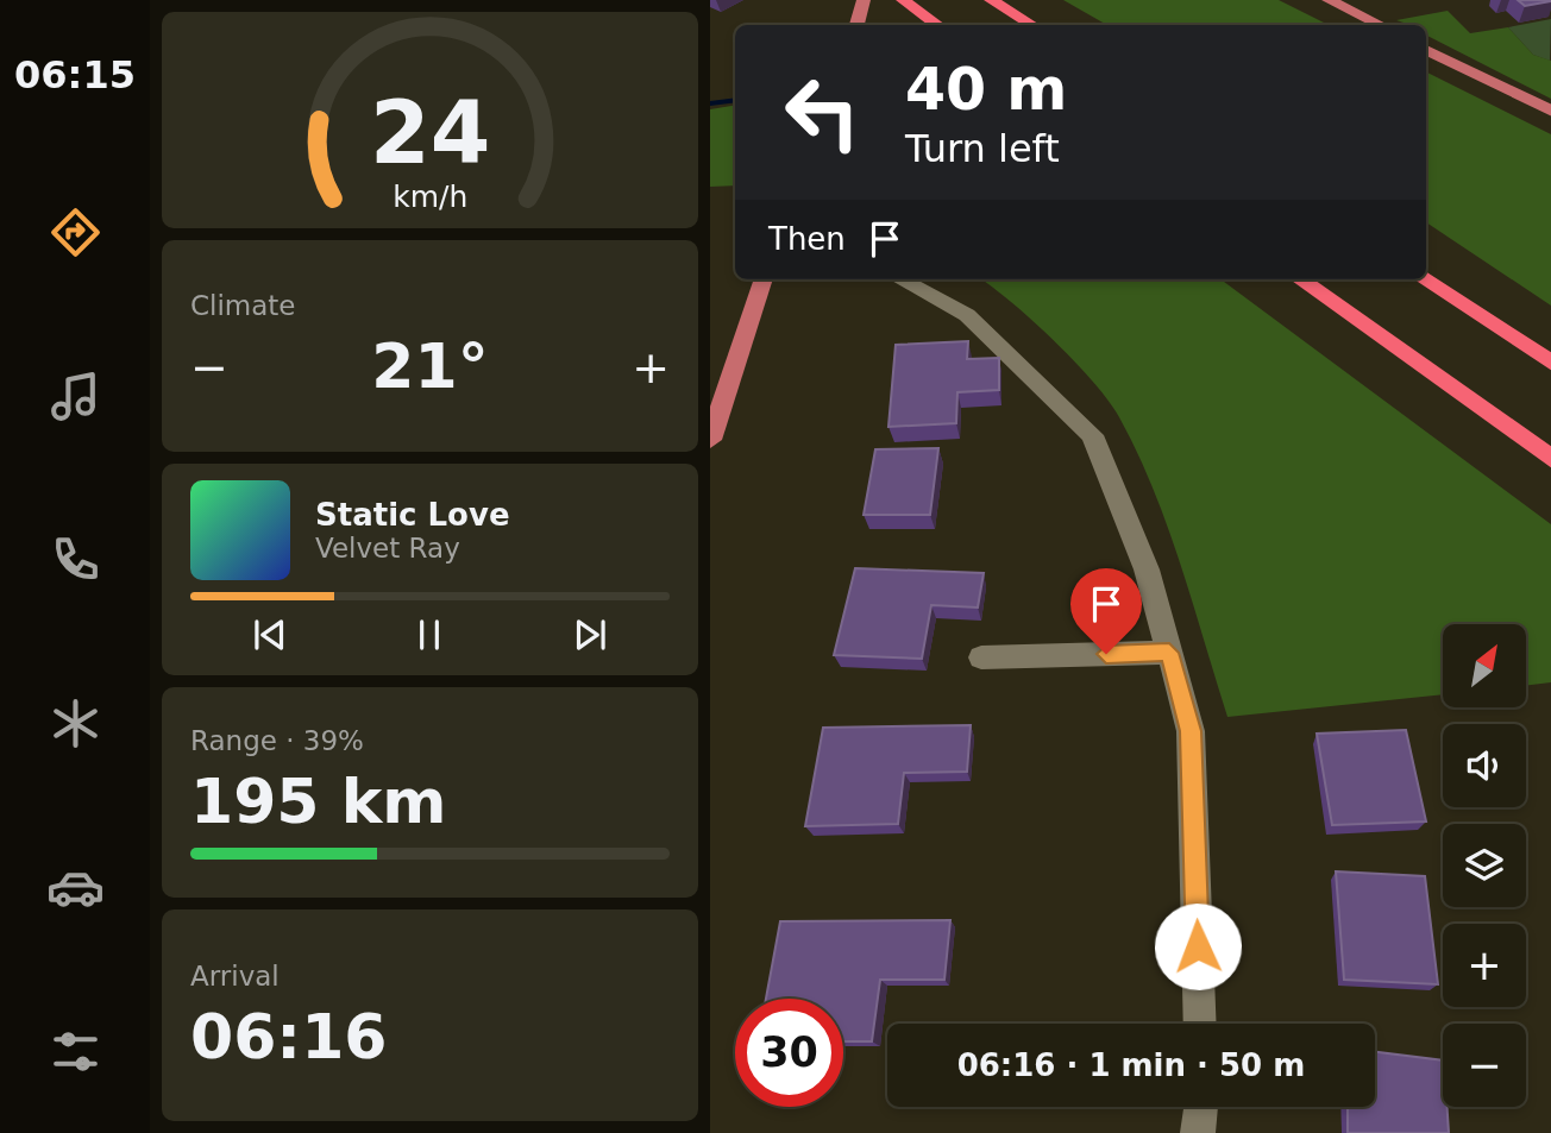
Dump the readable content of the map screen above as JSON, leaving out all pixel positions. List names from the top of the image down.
{
  "north": "top right",
  "page": {
    "tabs": "06:15",
    "turn": ["40 m", "Turn left"],
    "then": "Then",
    "tile": [
      "Climate",
      ["Range · 39%", "195 km"],
      ["Arrival", "06:16"]
    ],
    "heat": ["−", "21°", "+"],
    "song": ["Static Love", "Velvet Ray"],
    "map_buttons": ["+", "−"],
    "limit": "30",
    "trip": "06:16 · 1 min · 50 m",
    "gauge": ["24", "km/h"]
  }
}
